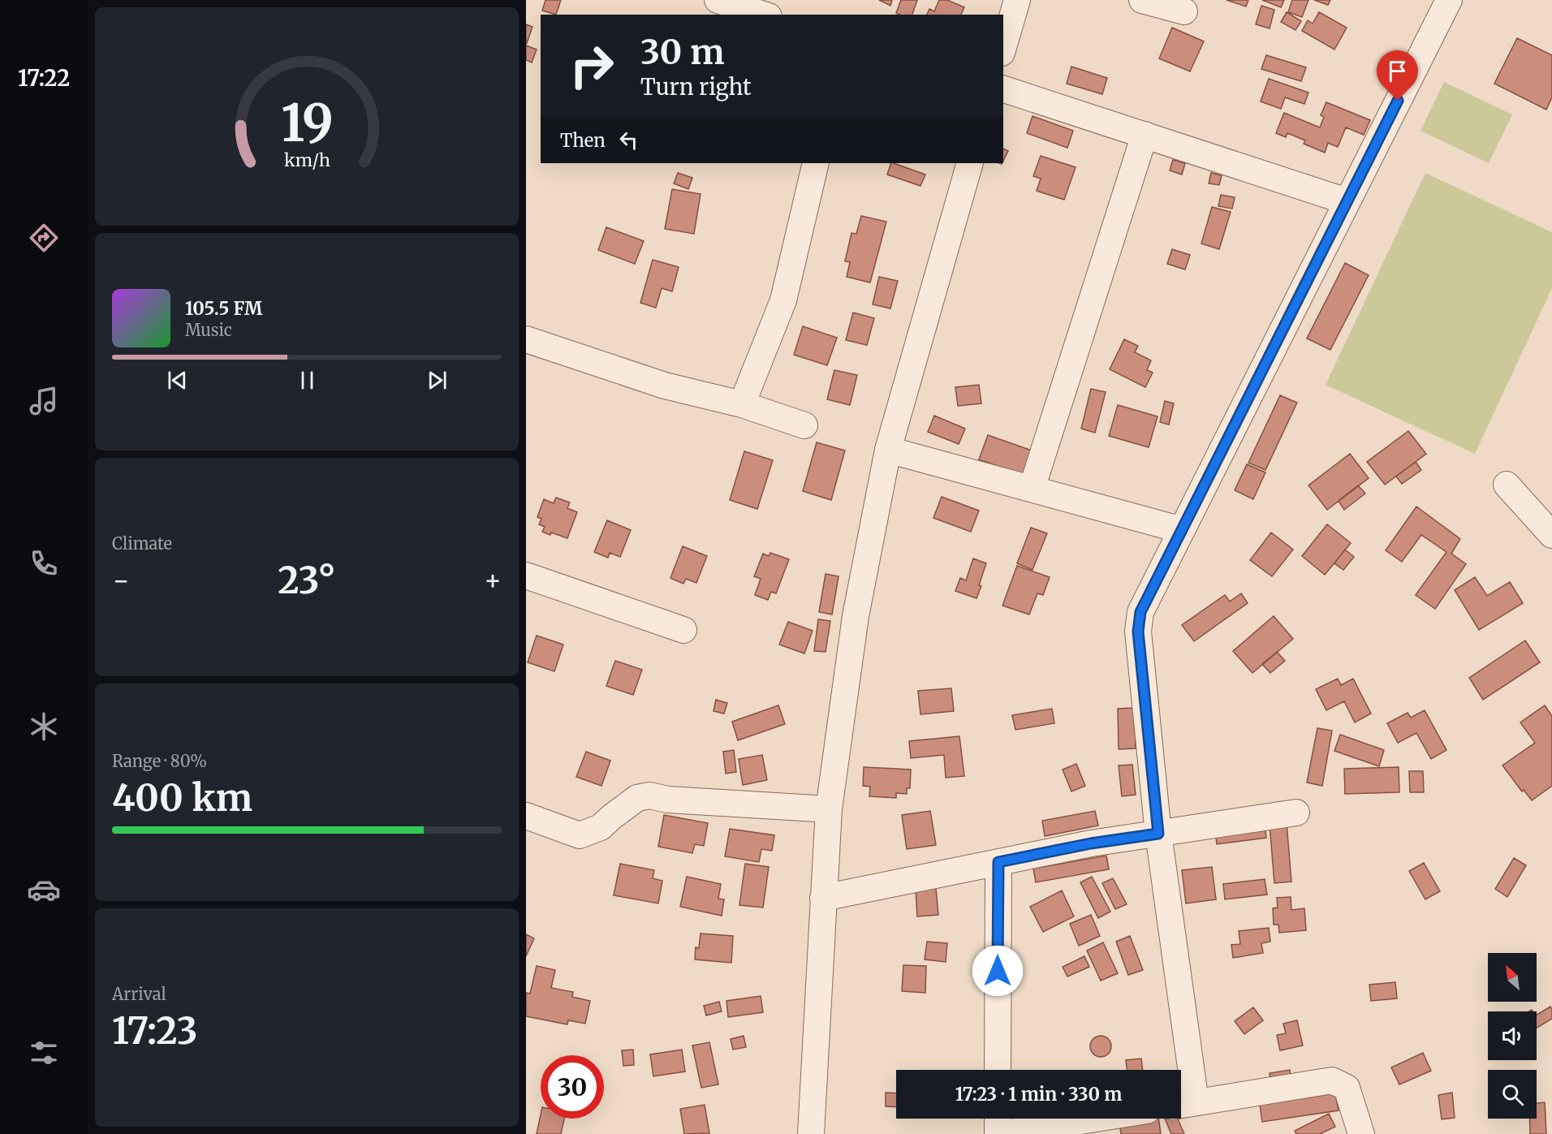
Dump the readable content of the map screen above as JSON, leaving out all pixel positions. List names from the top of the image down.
{
  "north": "top left",
  "page": {
    "tabs": "17:22",
    "turn": ["30 m", "Turn right"],
    "then": "Then",
    "song": ["105.5 FM", "Music"],
    "tile": [
      "Climate",
      ["Range · 80%", "400 km"],
      ["Arrival", "17:23"]
    ],
    "heat": ["−", "23°", "+"],
    "limit": "30",
    "trip": "17:23 · 1 min · 330 m",
    "gauge": ["19", "km/h"]
  }
}
